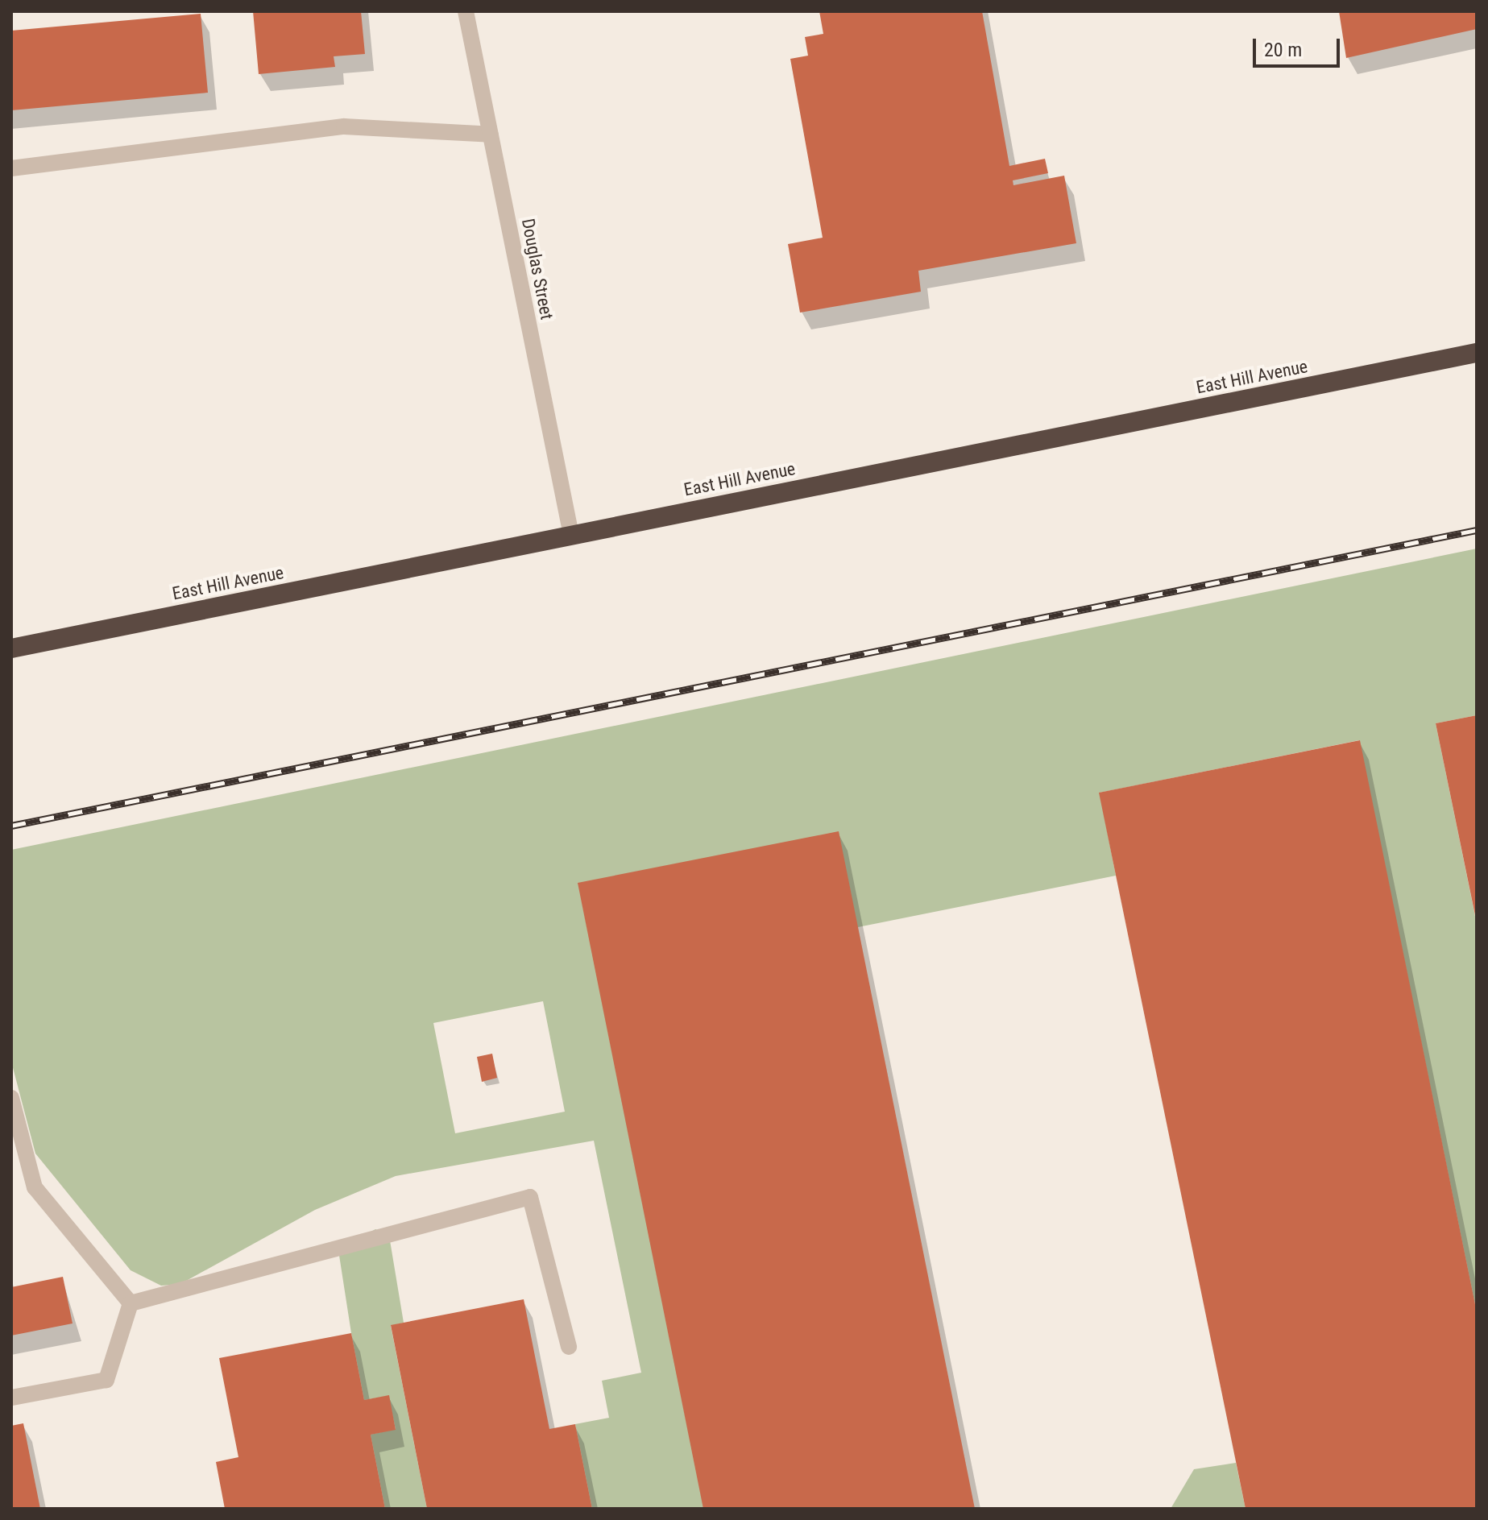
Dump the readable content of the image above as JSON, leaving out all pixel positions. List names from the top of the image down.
{
  "streets": {
    "highway": ["East Hill Avenue"],
    "street": ["Douglas Street"]
  },
  "crossings": [
    ["Douglas Street", "East Hill Avenue"]
  ],
  "scale_bar": "20 m"
}
